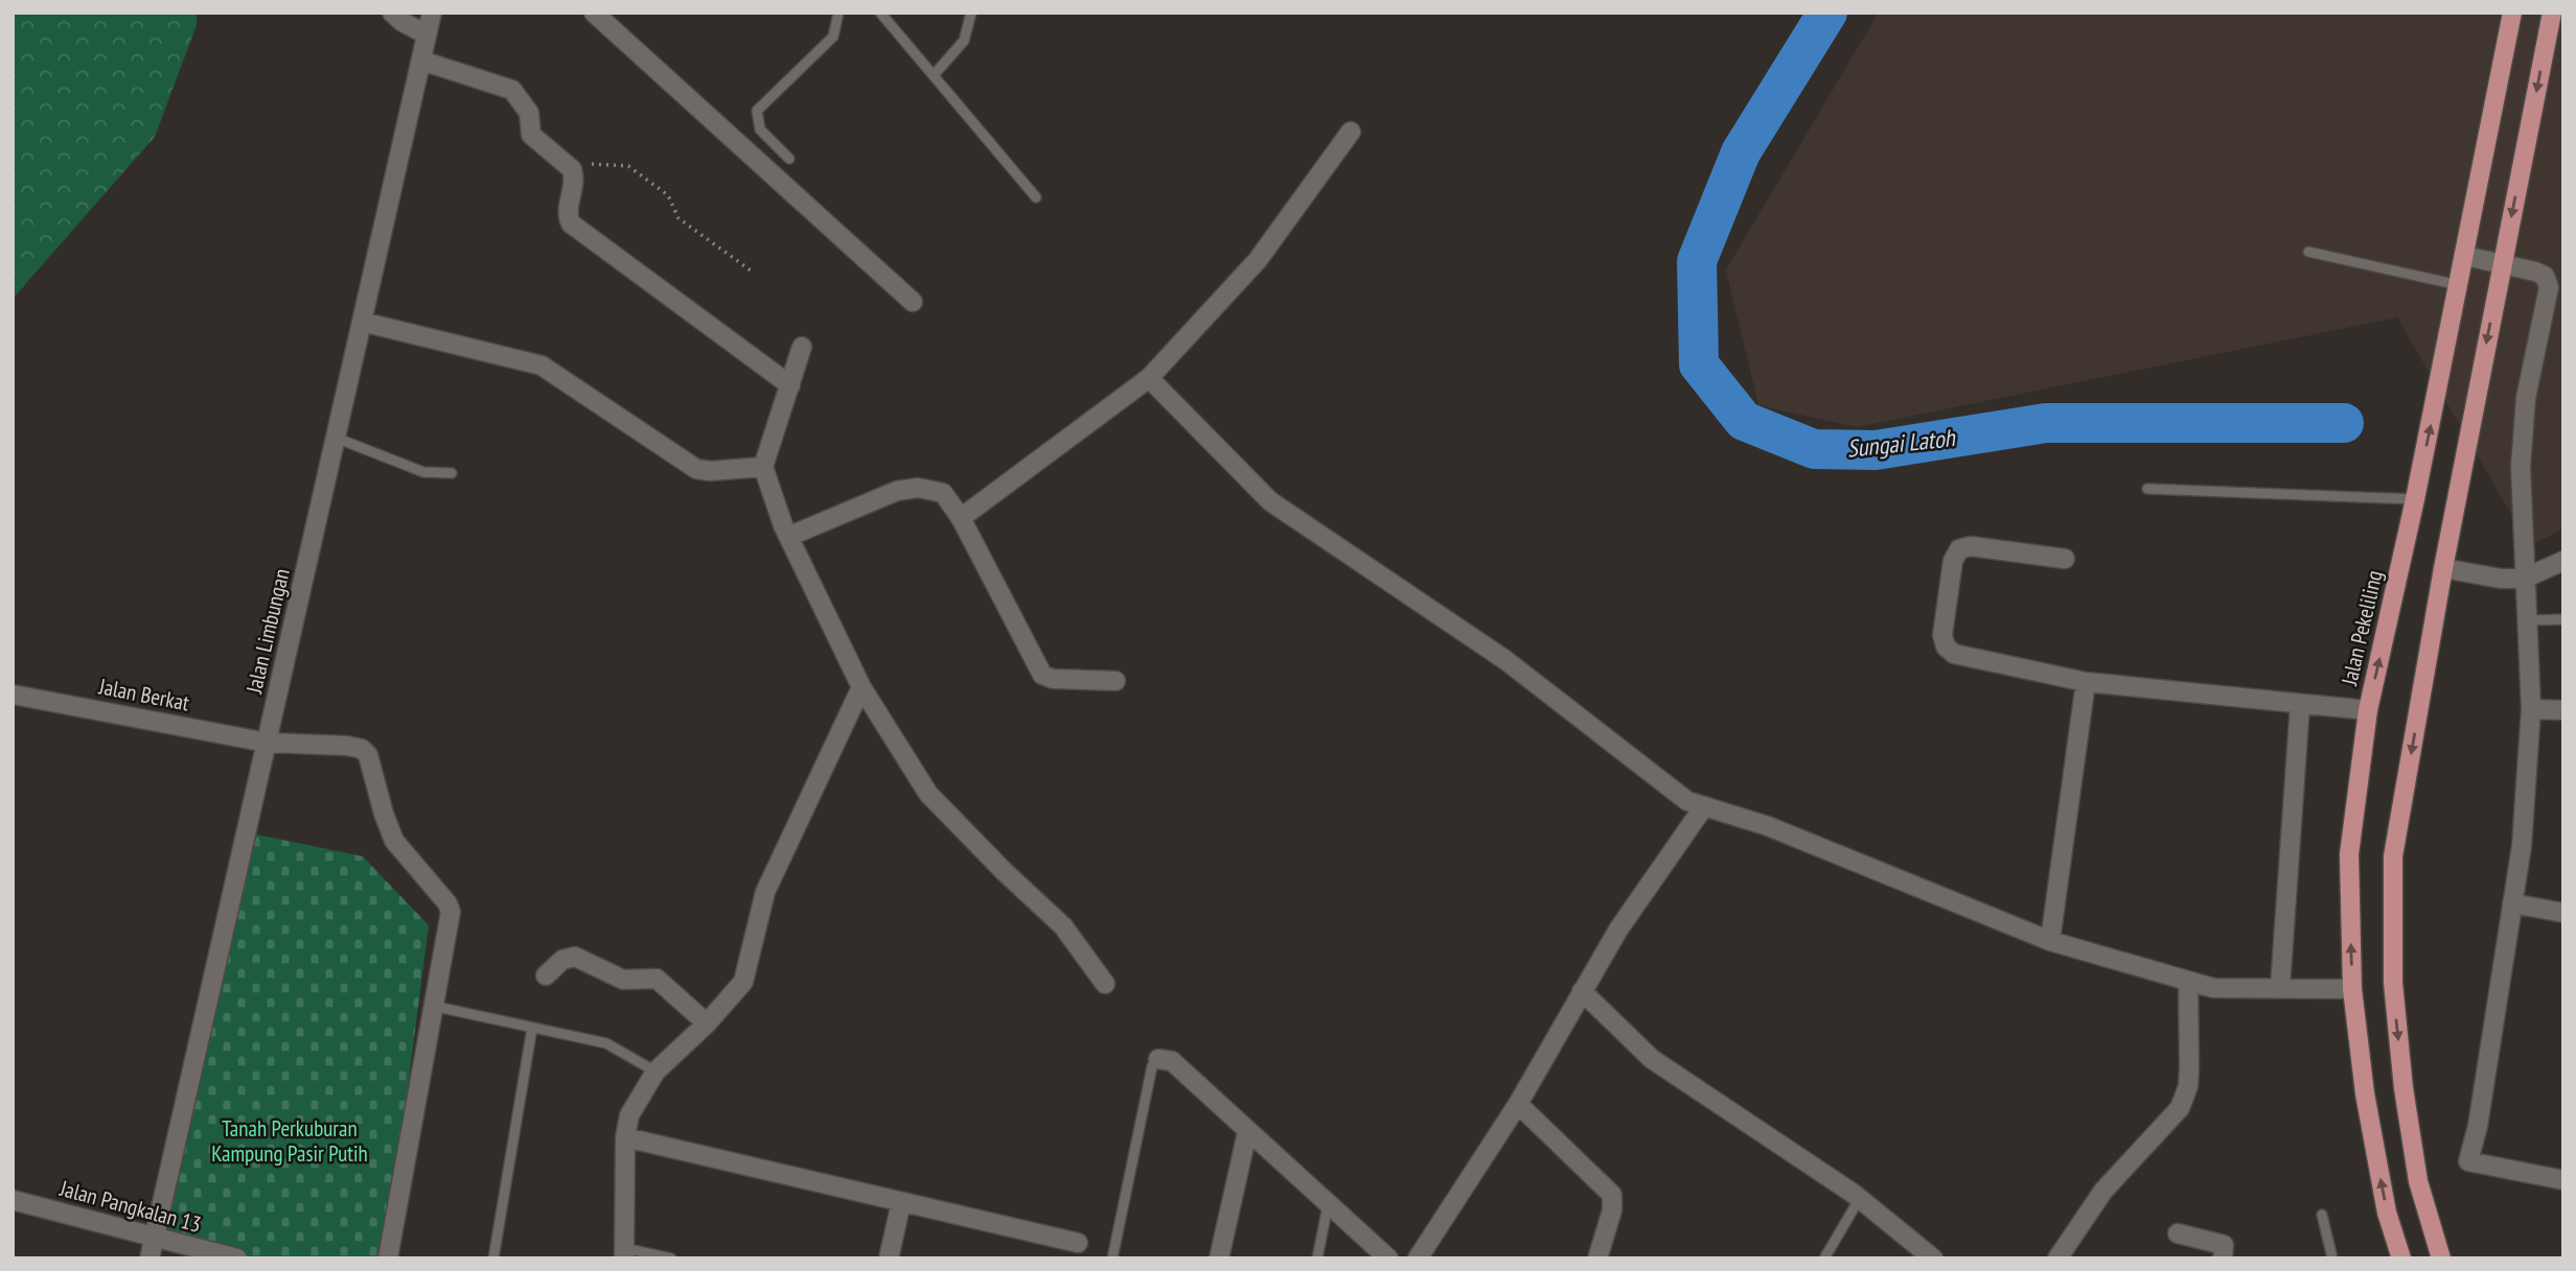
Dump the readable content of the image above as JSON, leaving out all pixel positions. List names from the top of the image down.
{
  "streets": {
    "main road": ["Jalan Pekeliling"],
    "street": ["Jalan Limbungan", "Jalan Berkat", "Jalan Pangkalan 13"]
  },
  "crossings": [
    ["Jalan Limbungan", "Jalan Berkat"],
    ["Jalan Limbungan", "Jalan Pangkalan 13"]
  ],
  "water": ["Sungai Latoh"],
  "parks": ["Tanah Perkuburan Kampung Pasir Putih"]
}
